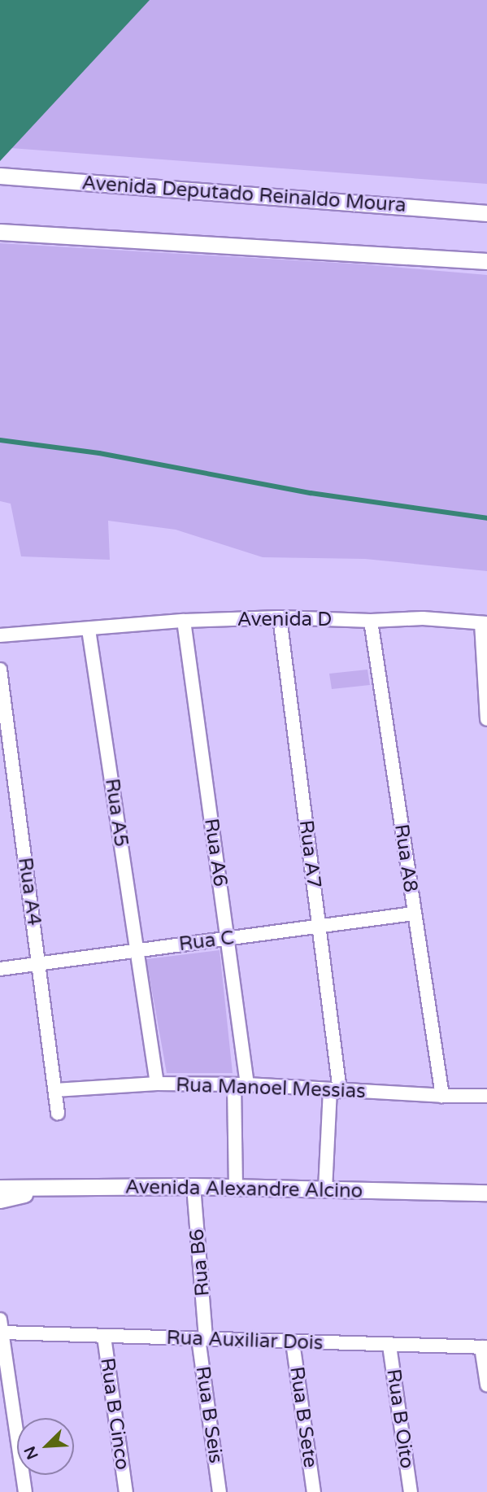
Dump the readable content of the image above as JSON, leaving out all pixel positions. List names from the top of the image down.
{
  "streets": {
    "street": [
      "Avenida Deputado Reinaldo Moura",
      "Avenida D",
      "Rua A5",
      "Rua A6",
      "Rua A7",
      "Rua A8",
      "Rua A4",
      "Rua C",
      "Rua Manoel Messias",
      "Avenida Alexandre Alcino",
      "Rua B6",
      "Rua Auxiliar Dois",
      "Rua B Cinco",
      "Rua B Seis",
      "Rua B Sete",
      "Rua B Oito"
    ]
  },
  "crossings": [
    ["Avenida D", "Rua A5"],
    ["Avenida D", "Rua A6"],
    ["Avenida D", "Rua A7"],
    ["Avenida D", "Rua A8"],
    ["Rua A5", "Rua C"],
    ["Rua A5", "Rua Manoel Messias"],
    ["Rua A6", "Rua C"],
    ["Rua A6", "Rua Manoel Messias"],
    ["Rua A6", "Avenida Alexandre Alcino"],
    ["Rua A7", "Rua C"],
    ["Rua A7", "Rua Manoel Messias"],
    ["Rua A7", "Avenida Alexandre Alcino"],
    ["Rua A8", "Rua C"],
    ["Rua A8", "Rua Manoel Messias"],
    ["Rua A4", "Rua C"],
    ["Rua A4", "Rua Manoel Messias"],
    ["Avenida Alexandre Alcino", "Rua B6"],
    ["Rua B6", "Rua Auxiliar Dois"],
    ["Rua B6", "Rua B Seis"],
    ["Rua Auxiliar Dois", "Rua B Cinco"],
    ["Rua Auxiliar Dois", "Rua B Seis"],
    ["Rua Auxiliar Dois", "Rua B Sete"],
    ["Rua Auxiliar Dois", "Rua B Oito"]
  ],
  "north": "bottom left"
}
